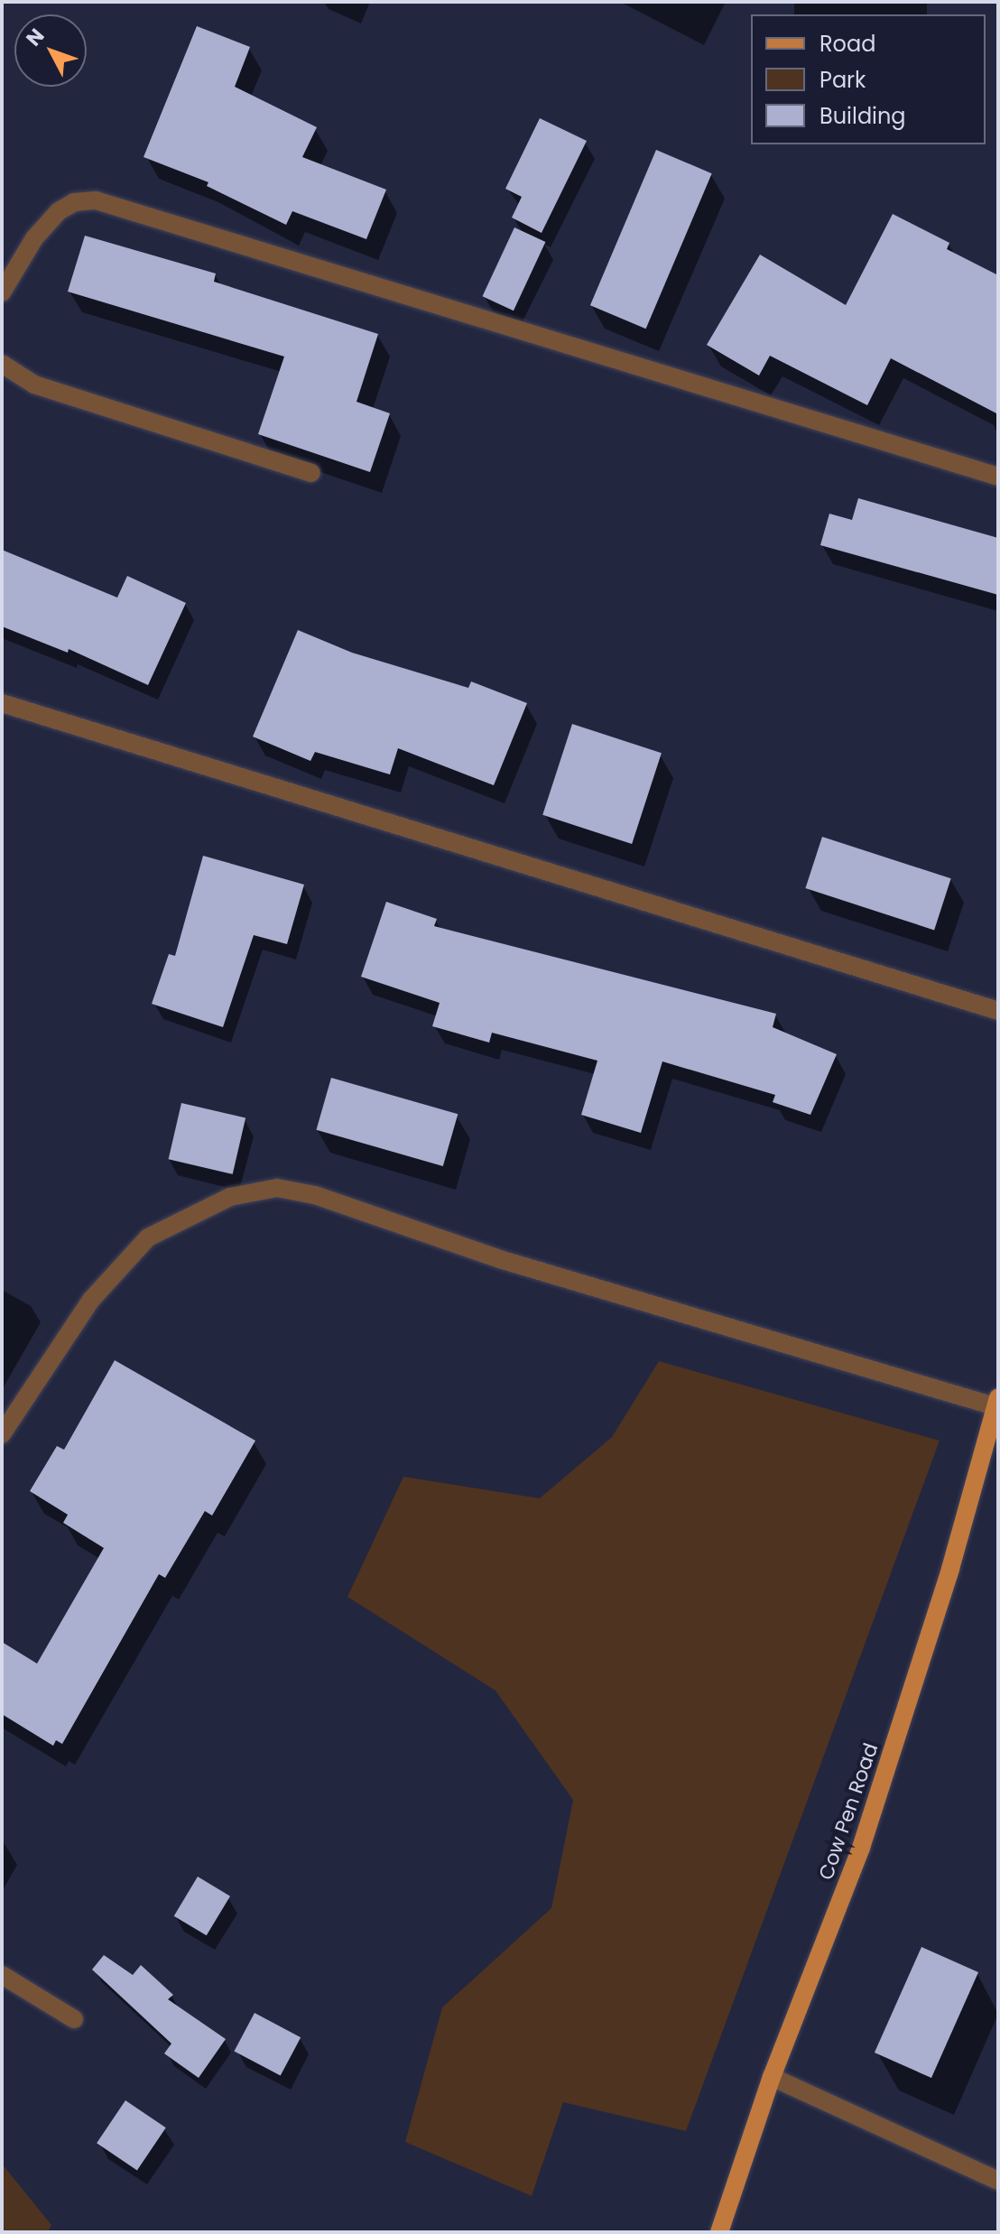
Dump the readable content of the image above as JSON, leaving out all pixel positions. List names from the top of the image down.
{
  "streets": {
    "main road": ["Cow Pen Road"]
  },
  "legend": ["Road", "Park", "Building"],
  "north": "top left"
}
